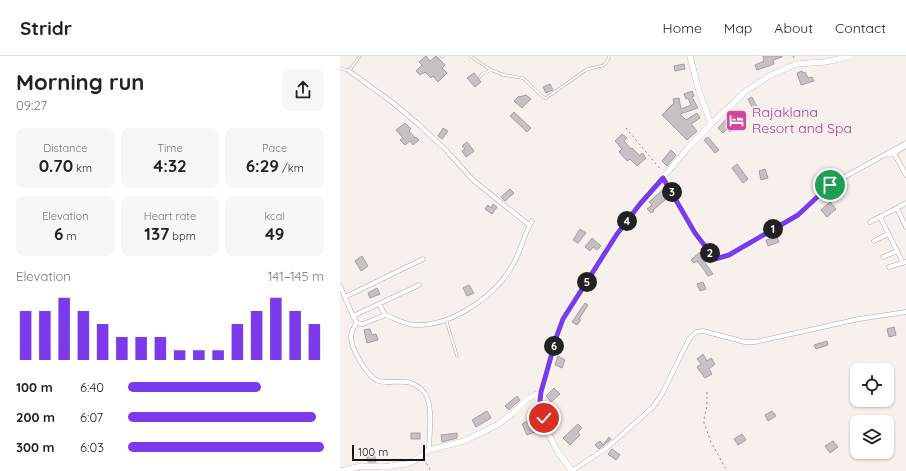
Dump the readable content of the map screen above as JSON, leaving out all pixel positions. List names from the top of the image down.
{
  "places": {
    "hotel": ["Rajaklana Resort and Spa"]
  },
  "scale_bar": "100 m",
  "page": {
    "header": "Stridr",
    "nav": [
      "Home",
      "Map",
      "About",
      "Contact"
    ],
    "heading": ["Morning run", "09:27"],
    "stats": [
      ["Distance", "0.70 km"],
      ["Time", "4:32"],
      ["Pace", "6:29 /km"],
      ["Elevation", "6 m"],
      ["Heart rate", "137 bpm"],
      ["kcal", "49"]
    ],
    "pins": [
      "3",
      "4",
      "1",
      "2",
      "5",
      "6"
    ],
    "chart": ["Elevation", "141–145 m"],
    "list": [
      {
        "name": "100 m",
        "note": "6:40"
      },
      {
        "name": "200 m",
        "note": "6:07"
      },
      {
        "name": "300 m",
        "note": "6:03"
      }
    ],
    "scale": "100 m"
  }
}
